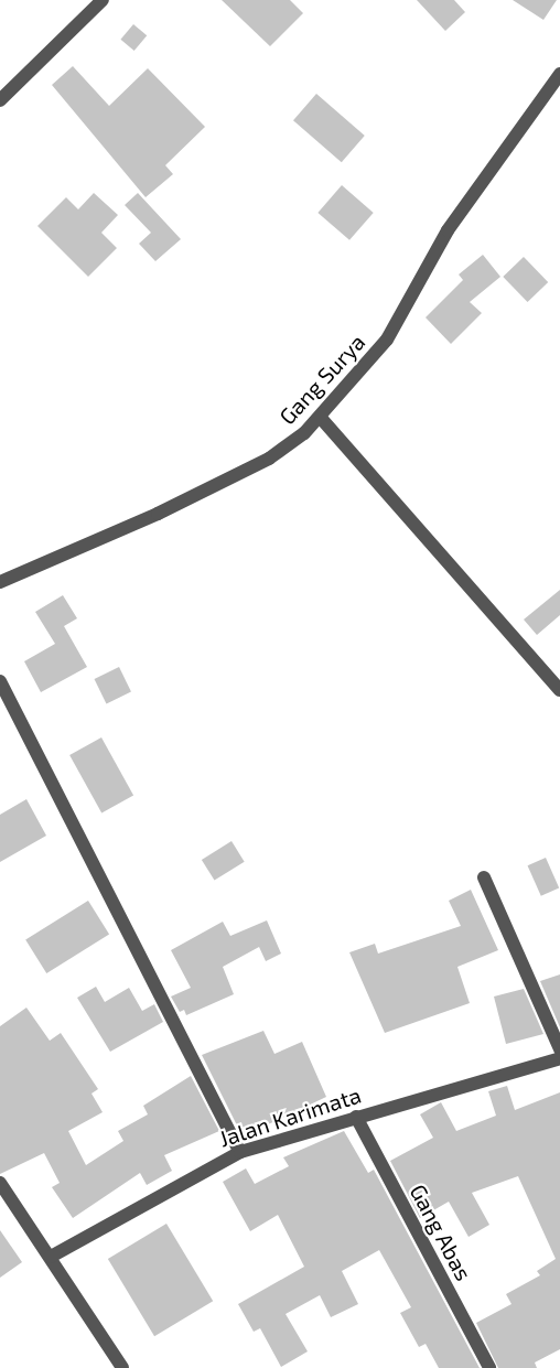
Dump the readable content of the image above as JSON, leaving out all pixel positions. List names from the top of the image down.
{
  "streets": {
    "street": ["Gang Surya", "Jalan Karimata", "Gang Abas"]
  },
  "crossings": [
    ["Jalan Karimata", "Gang Abas"]
  ]
}
